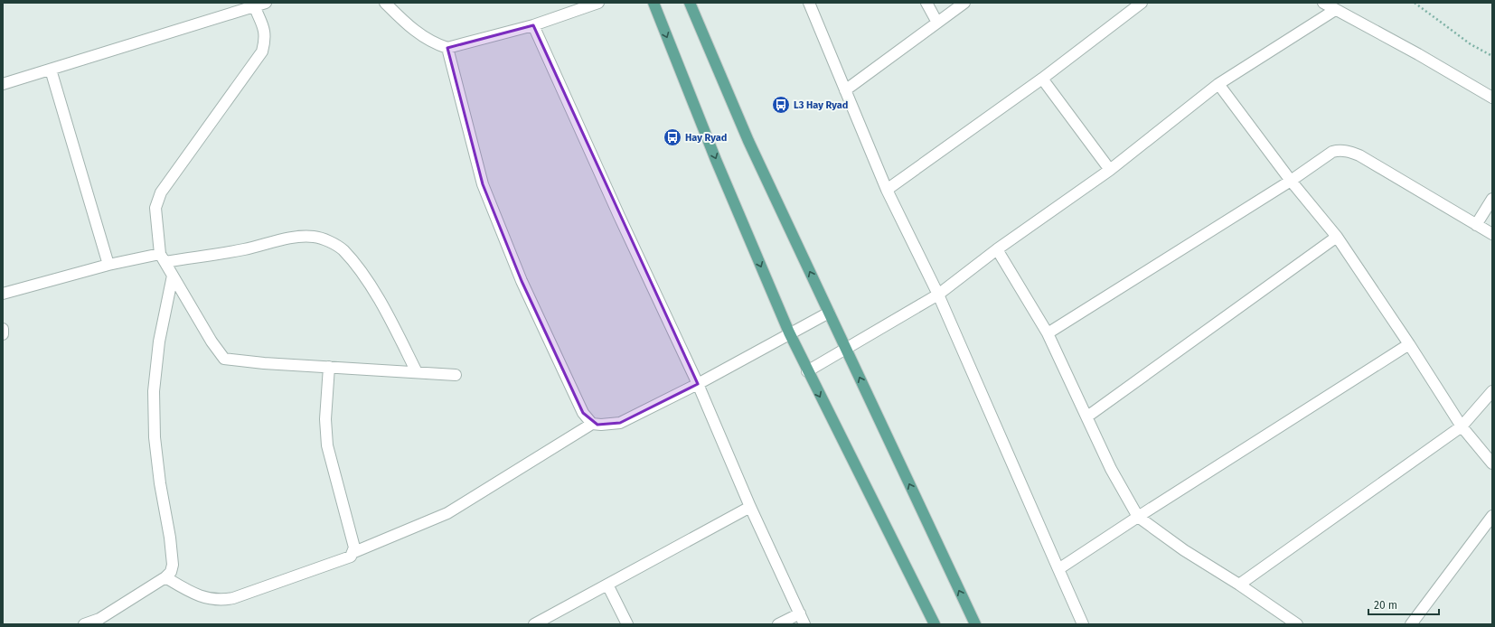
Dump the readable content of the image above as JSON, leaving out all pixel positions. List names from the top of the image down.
{
  "places": {
    "bus stop": ["L3 Hay Ryad", "Hay Ryad"]
  },
  "scale_bar": "20 m"
}
